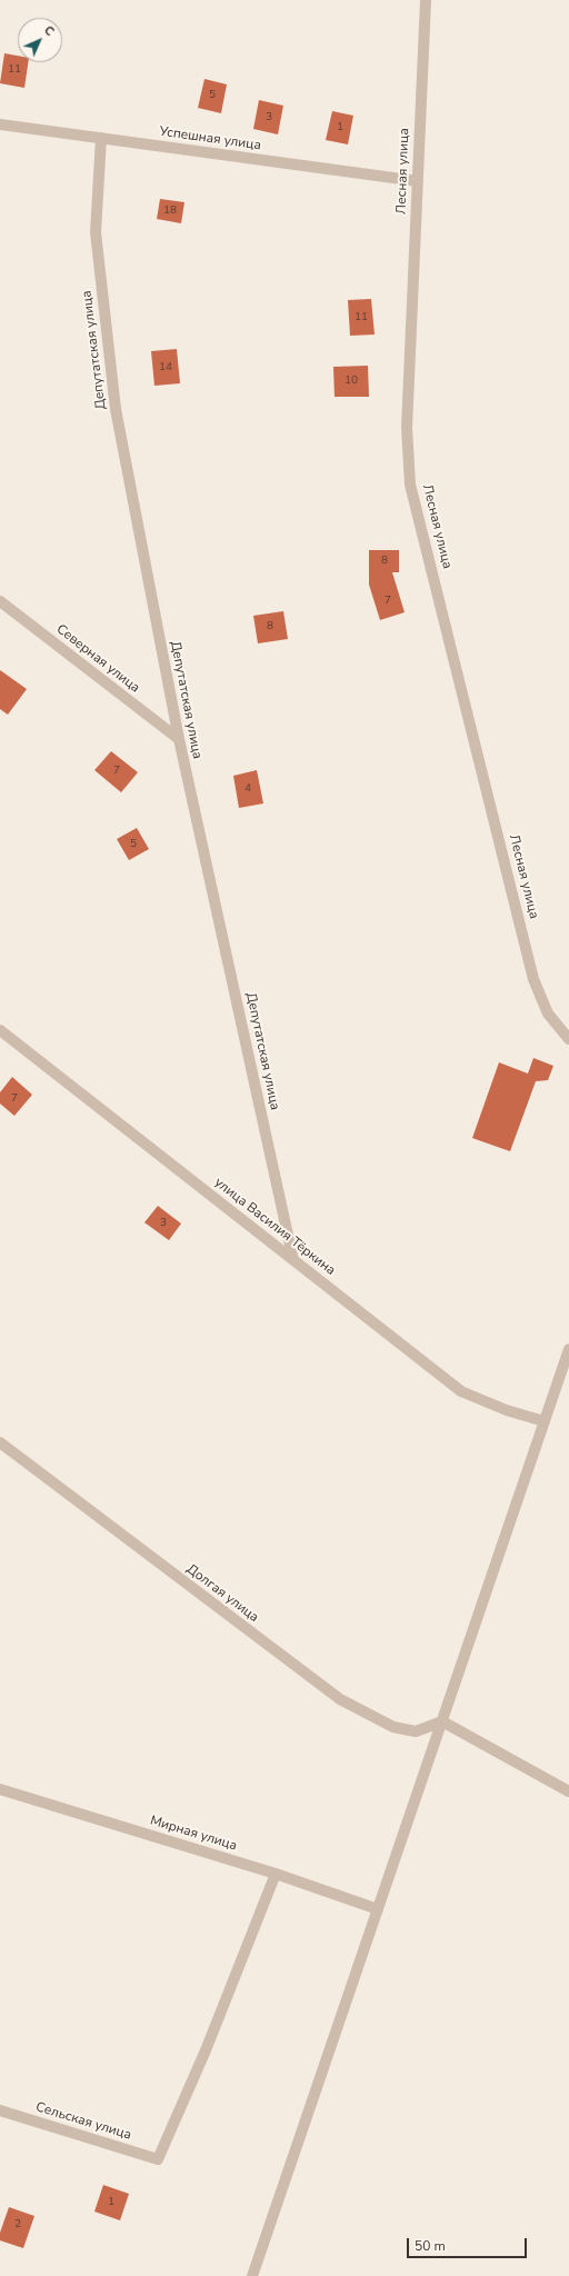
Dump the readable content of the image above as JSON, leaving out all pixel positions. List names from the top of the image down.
{
  "streets": {
    "street": [
      "Успешная улица",
      "Лесная улица",
      "Депутатская улица",
      "Северная улица",
      "улица Василия Тёркина",
      "Долгая улица",
      "Мирная улица",
      "Сельская улица"
    ]
  },
  "crossings": [
    ["Успешная улица", "Лесная улица"],
    ["Успешная улица", "Депутатская улица"],
    ["Депутатская улица", "Северная улица"],
    ["Депутатская улица", "улица Василия Тёркина"],
    ["Мирная улица", "Сельская улица"]
  ],
  "house_numbers": [
    "11",
    "5",
    "3",
    "1",
    "18",
    "11",
    "14",
    "10",
    "8",
    "7",
    "8",
    "7",
    "4",
    "5",
    "7",
    "3",
    "1",
    "2"
  ],
  "scale_bar": "50 m",
  "north": "top right"
}
